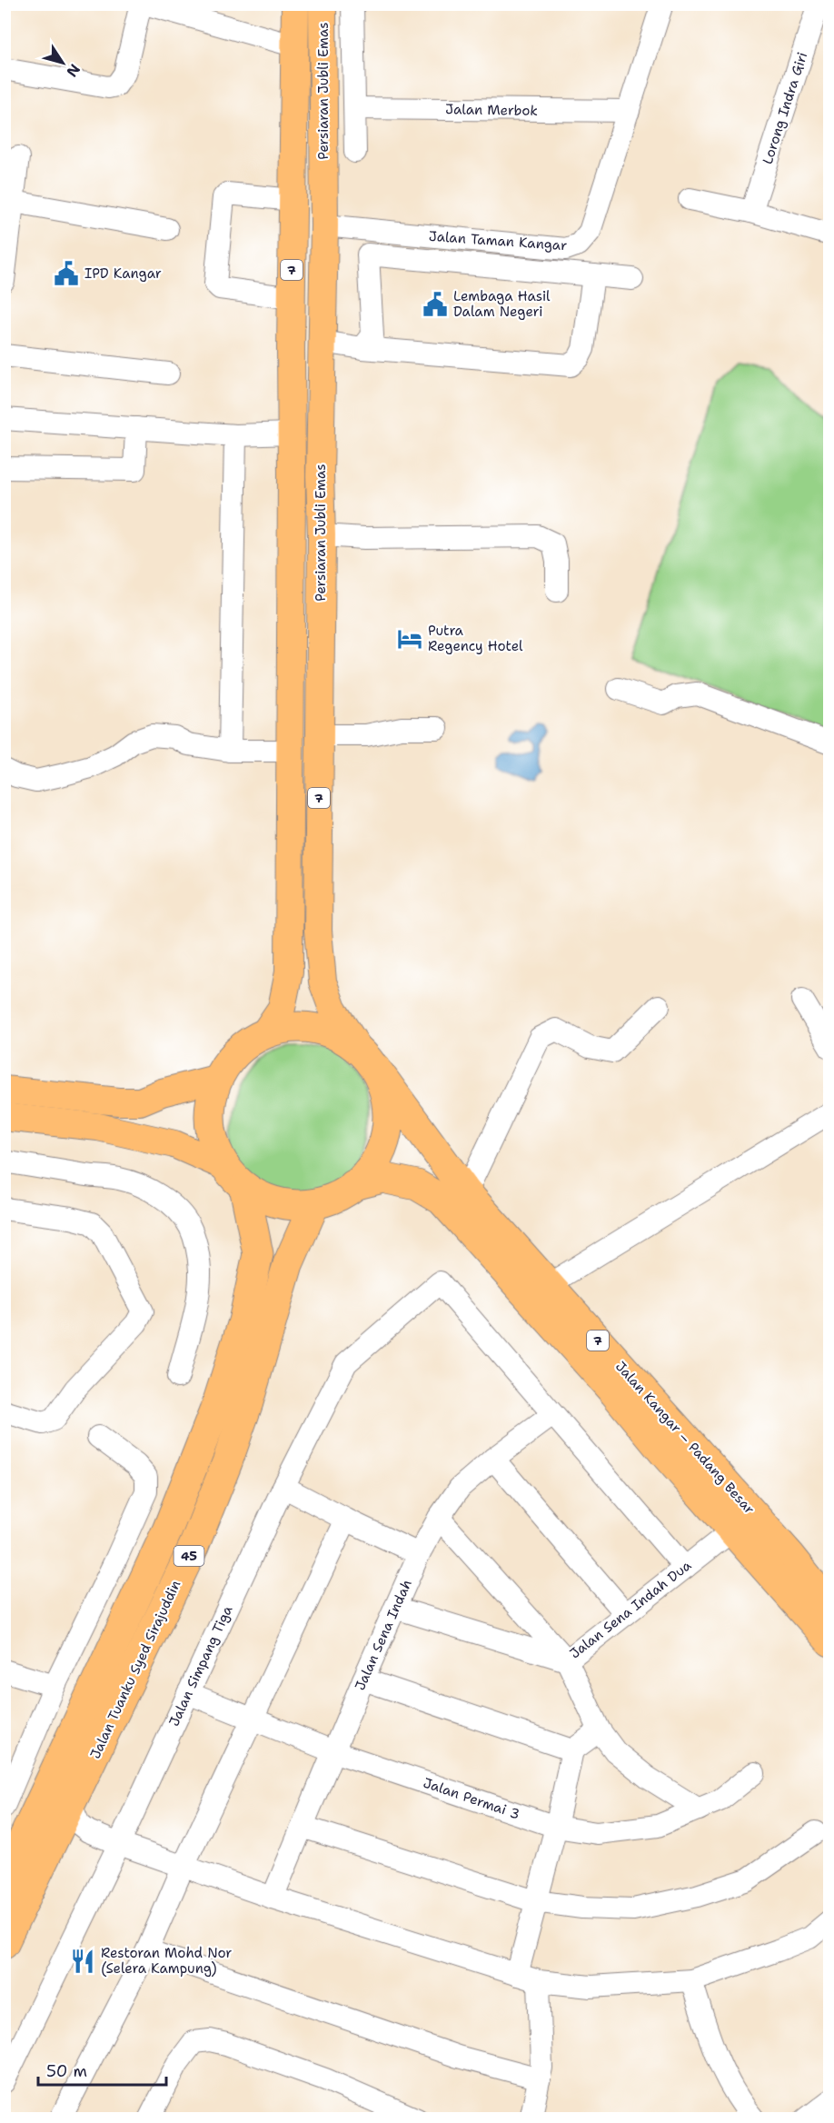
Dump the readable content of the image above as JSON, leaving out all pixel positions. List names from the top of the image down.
{
  "streets": {
    "highway": [
      "7",
      "Jalan Kangar – Padang Besar",
      "45",
      "Jalan Tuanku Syed Sirajuddin"
    ],
    "main road": ["Persiaran Jubli Emas"],
    "street": [
      "Lorong Indra Giri",
      "Jalan Merbok",
      "Jalan Taman Kangar",
      "Jalan Sena Indah Dua",
      "Jalan Sena Indah",
      "Jalan Simpang Tiga",
      "Jalan Permai 3"
    ]
  },
  "crossings": [
    ["Persiaran Jubli Emas", "Jalan Taman Kangar"],
    ["Persiaran Jubli Emas", "7"],
    ["Persiaran Jubli Emas", "Jalan Kangar – Padang Besar"],
    ["Persiaran Jubli Emas", "Jalan Tuanku Syed Sirajuddin"],
    ["Jalan Merbok", "Jalan Taman Kangar"],
    ["7", "Jalan Kangar – Padang Besar"],
    ["7", "Jalan Tuanku Syed Sirajuddin"],
    ["Jalan Kangar – Padang Besar", "Jalan Sena Indah Dua"],
    ["Jalan Kangar – Padang Besar", "Jalan Tuanku Syed Sirajuddin"],
    ["Jalan Sena Indah Dua", "Jalan Sena Indah"],
    ["Jalan Sena Indah", "Jalan Simpang Tiga"],
    ["Jalan Sena Indah", "Jalan Permai 3"],
    ["Jalan Simpang Tiga", "Jalan Permai 3"]
  ],
  "places": {
    "public building": ["IPD Kangar", "Lembaga Hasil Dalam Negeri"],
    "hotel": ["Putra Regency Hotel"],
    "restaurant": ["Restoran Mohd Nor (Selera Kampung)"]
  },
  "scale_bar": "50 m",
  "north": "bottom right"
}
